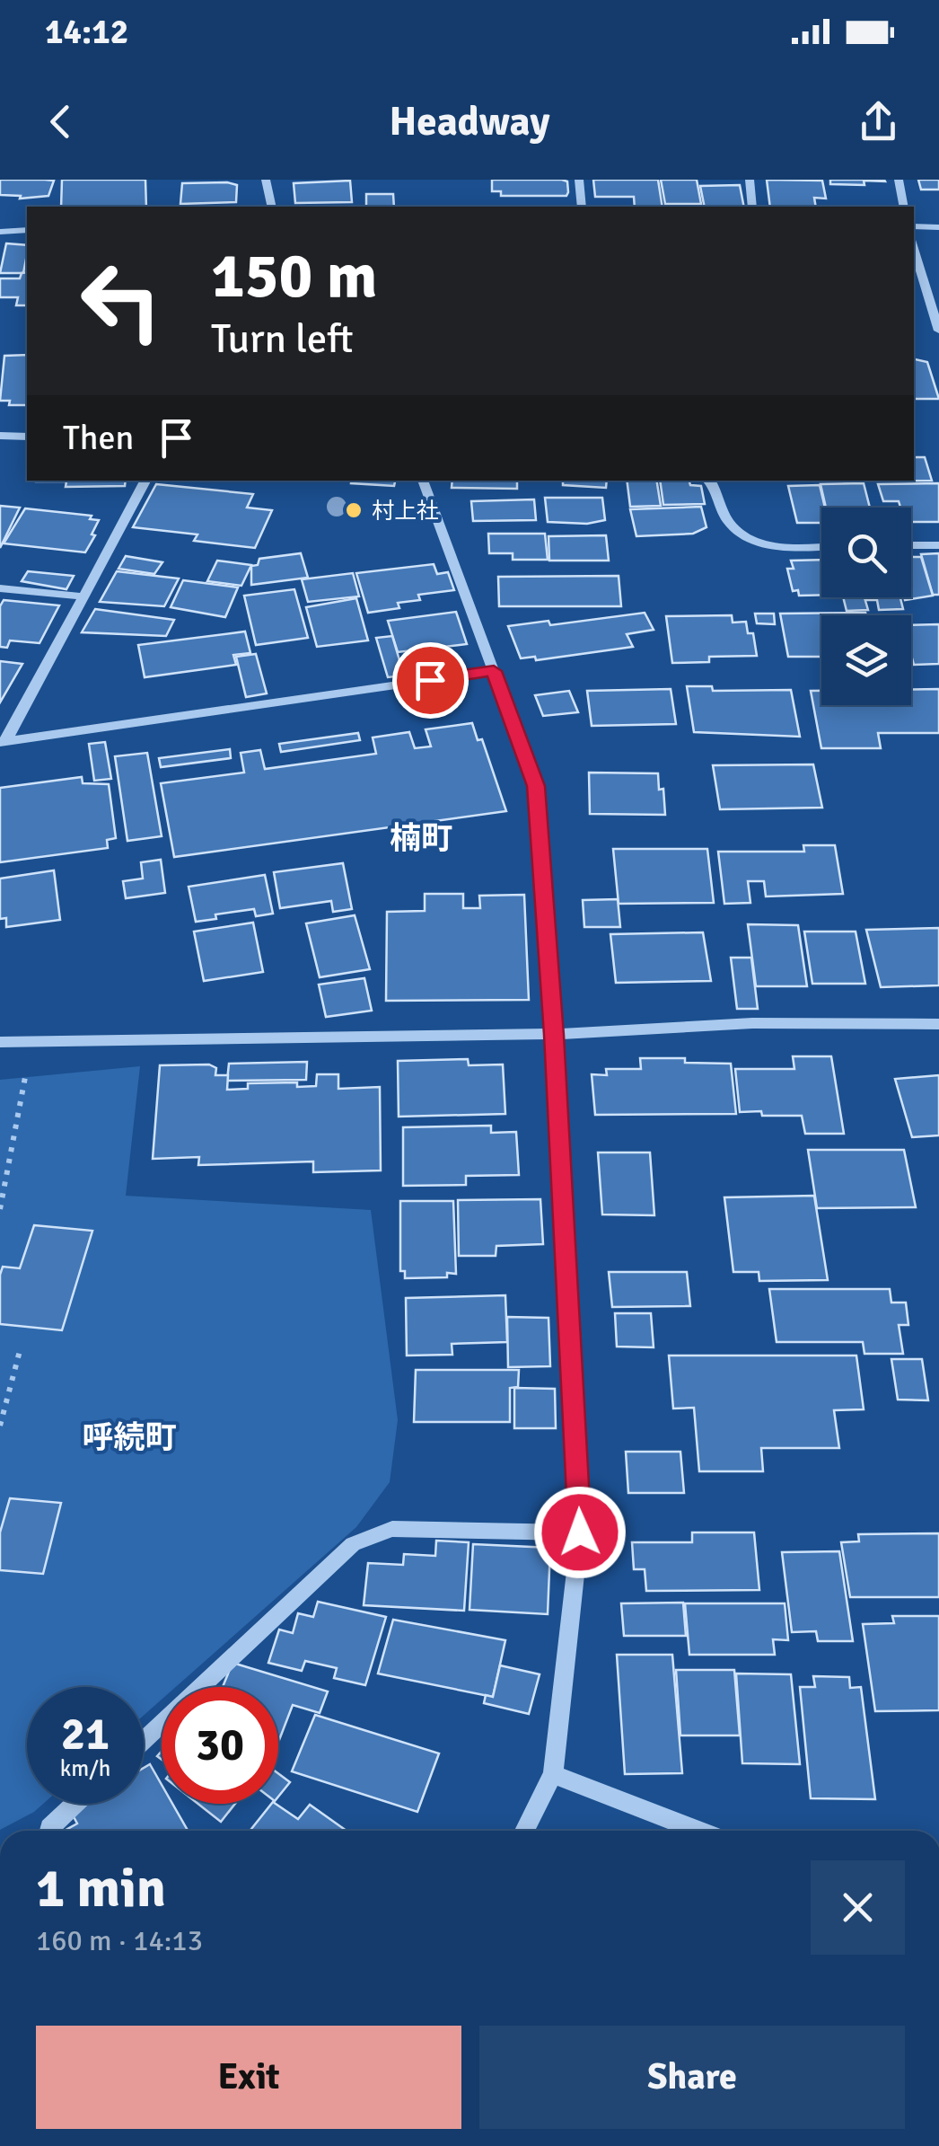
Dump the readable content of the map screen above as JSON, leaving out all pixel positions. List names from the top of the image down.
{
  "districts": ["楠町", "呼続町"],
  "places": ["村上社"],
  "page": {
    "status": "14:12",
    "header": "Headway",
    "turn": ["150 m", "Turn left"],
    "then": "Then",
    "speed": "21 km/h",
    "limit": "30",
    "heading": ["1 min", "160 m · 14:13"],
    "buttons": ["Exit", "Share"]
  }
}
